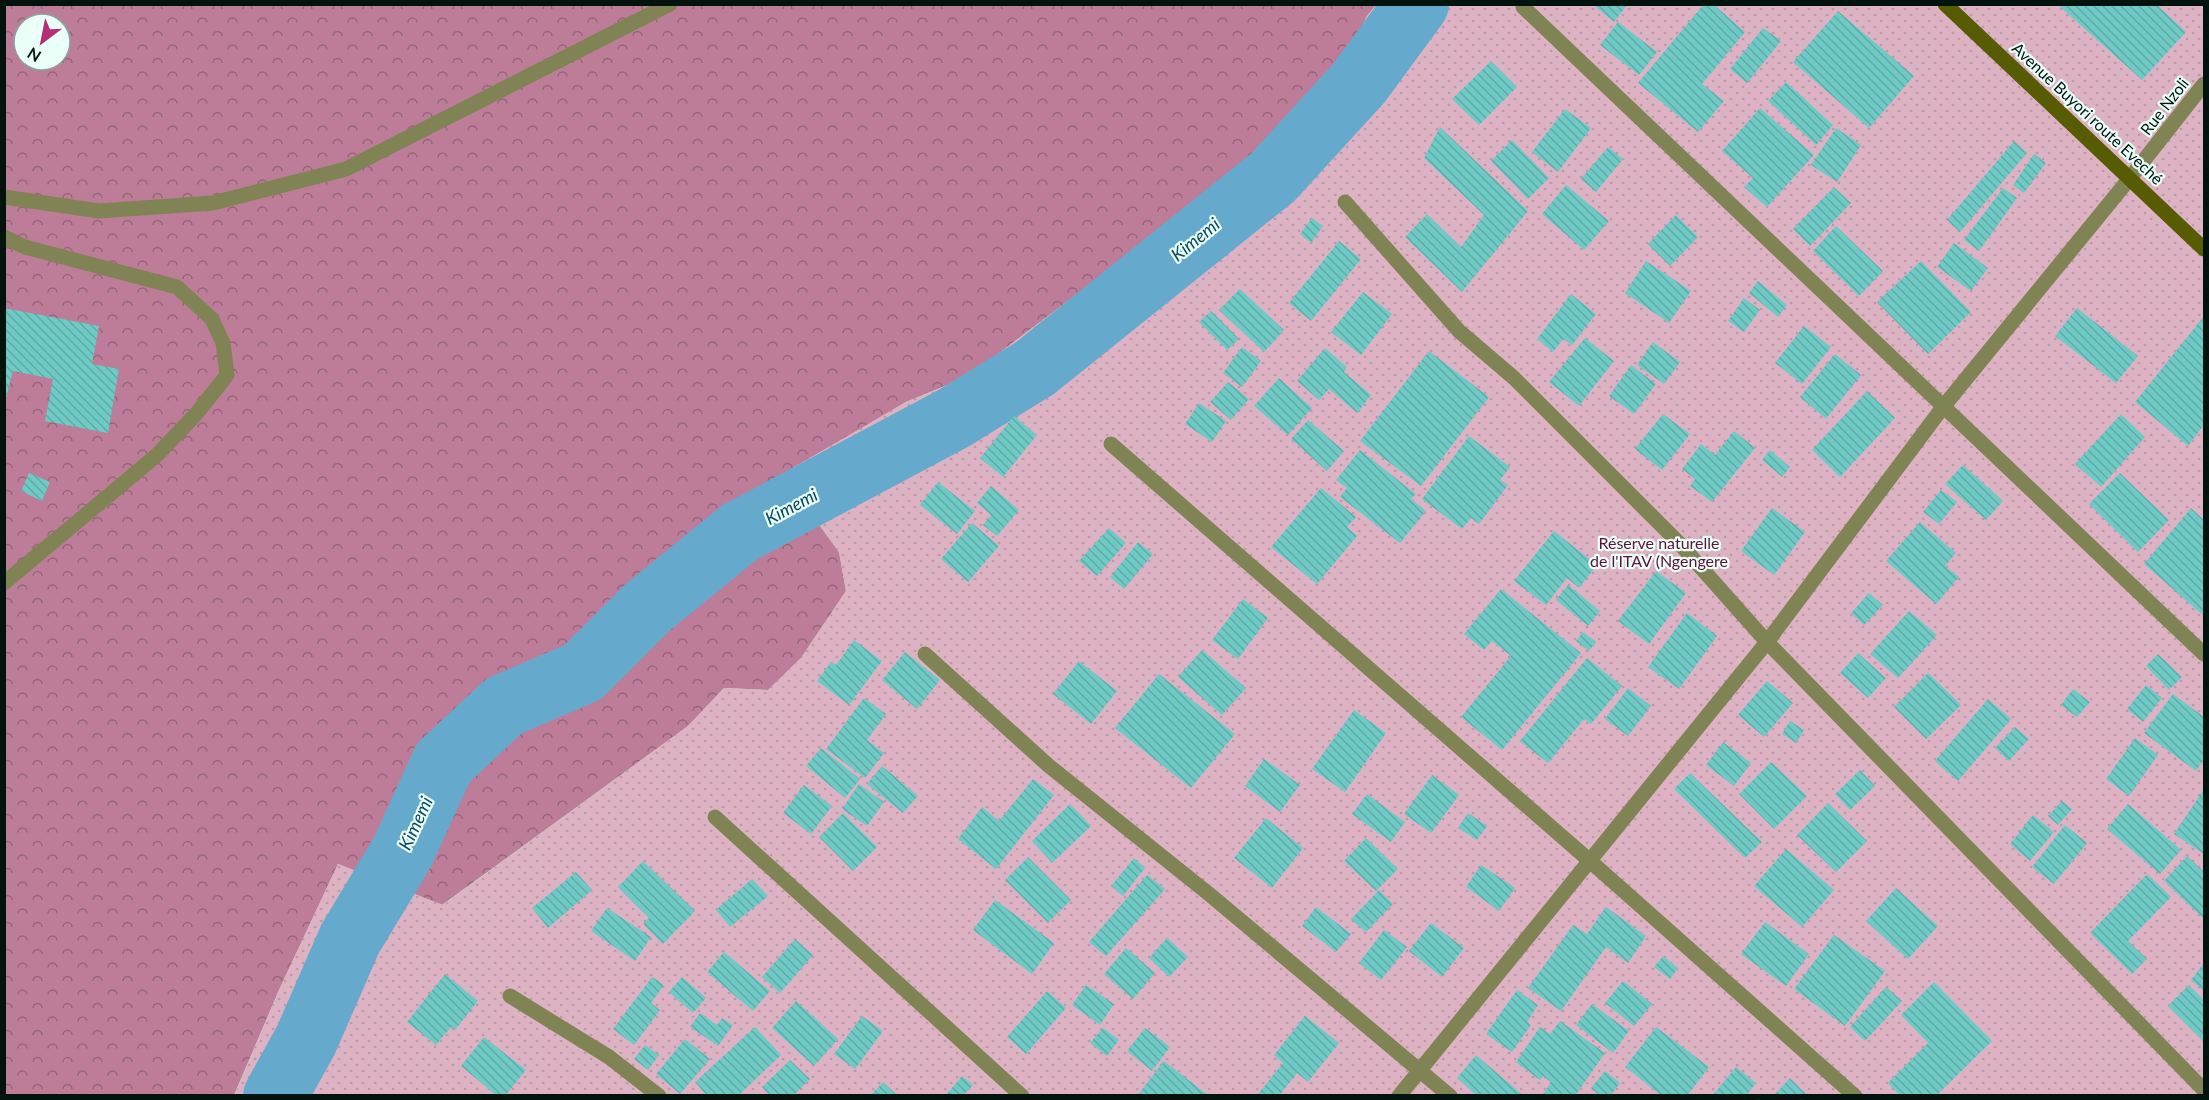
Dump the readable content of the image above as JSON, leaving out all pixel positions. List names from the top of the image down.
{
  "streets": {
    "street": ["Rue Nzoli", "Avenue Buyori route Eveché"]
  },
  "crossings": [
    ["Rue Nzoli", "Avenue Buyori route Eveché"]
  ],
  "water": ["Kimemi"],
  "parks": ["Réserve naturelle de l'ITAV (Ngengere"],
  "north": "bottom left"
}
